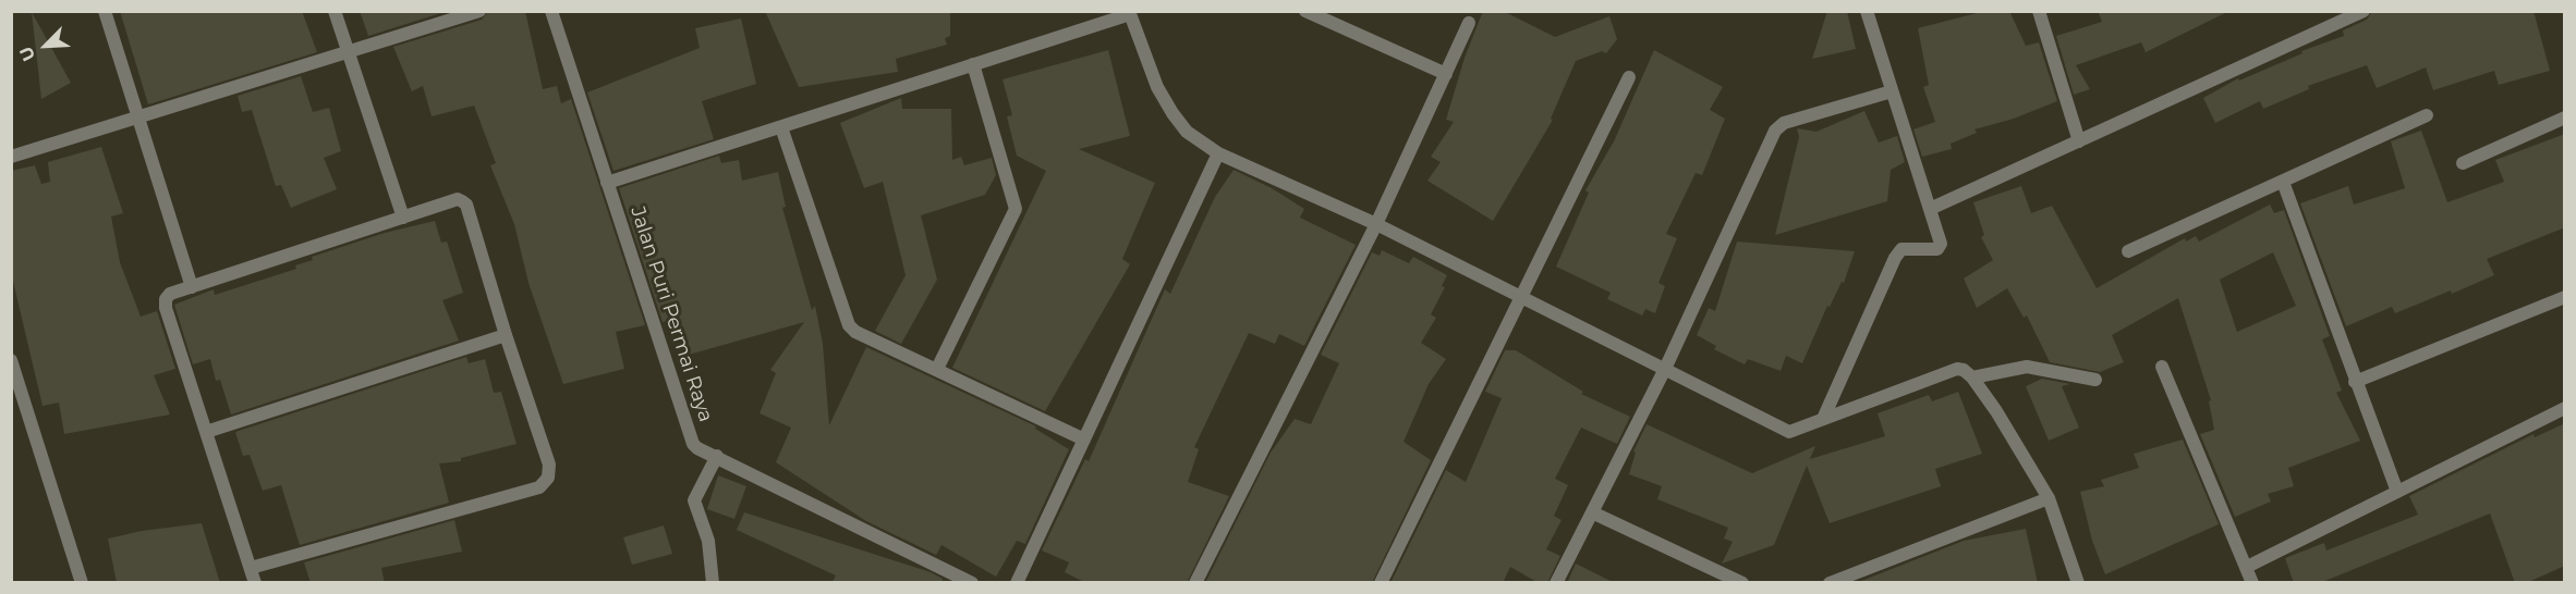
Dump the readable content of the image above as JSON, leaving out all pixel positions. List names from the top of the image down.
{
  "streets": {
    "street": ["Jalan Puri Permai Raya"]
  },
  "north": "bottom left"
}
